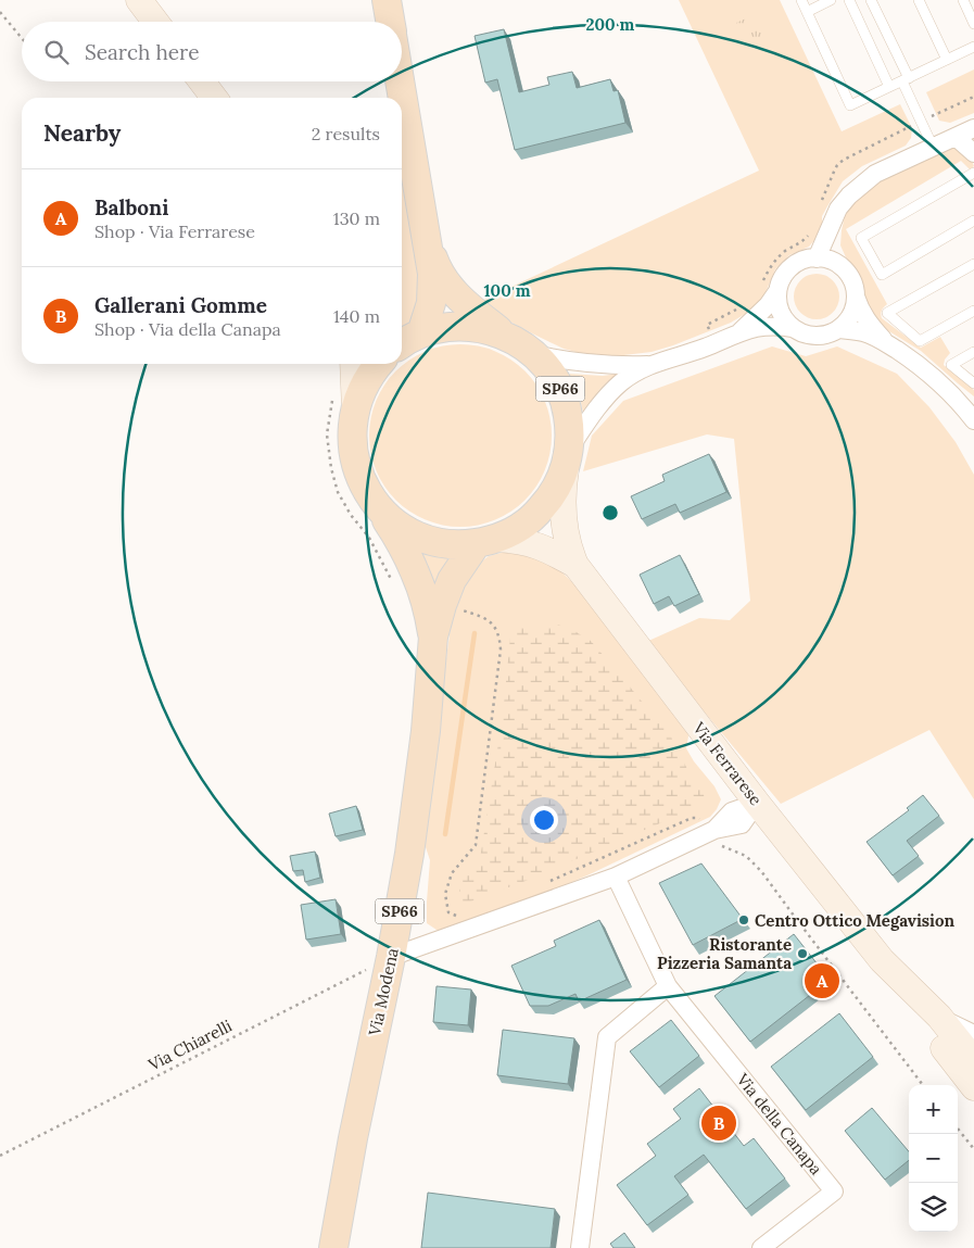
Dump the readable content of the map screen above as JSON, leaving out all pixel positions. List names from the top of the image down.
{
  "streets": {
    "main road": ["SP66", "Via Ferrarese", "Via Modena"],
    "street": ["Via della Canapa"],
    "path": ["Via Chiarelli"]
  },
  "crossings": [
    ["SP66", "Via Modena"],
    ["Via Ferrarese", "Via Modena"],
    ["Via Modena", "Via Chiarelli"]
  ],
  "places": ["Centro Ottico Megavision", "Ristorante Pizzeria Samanta"],
  "page": {
    "search": "Search here",
    "heading": ["Nearby", "2 results"],
    "list": [
      {
        "mark": "A",
        "name": "Balboni",
        "note": "Shop · Via Ferrarese",
        "value": "130 m"
      },
      {
        "mark": "B",
        "name": "Gallerani Gomme",
        "note": "Shop · Via della Canapa",
        "value": "140 m"
      }
    ],
    "pins": ["A", "B"],
    "map_buttons": ["+", "−"]
  },
  "rings": ["200 m", "100 m"]
}
